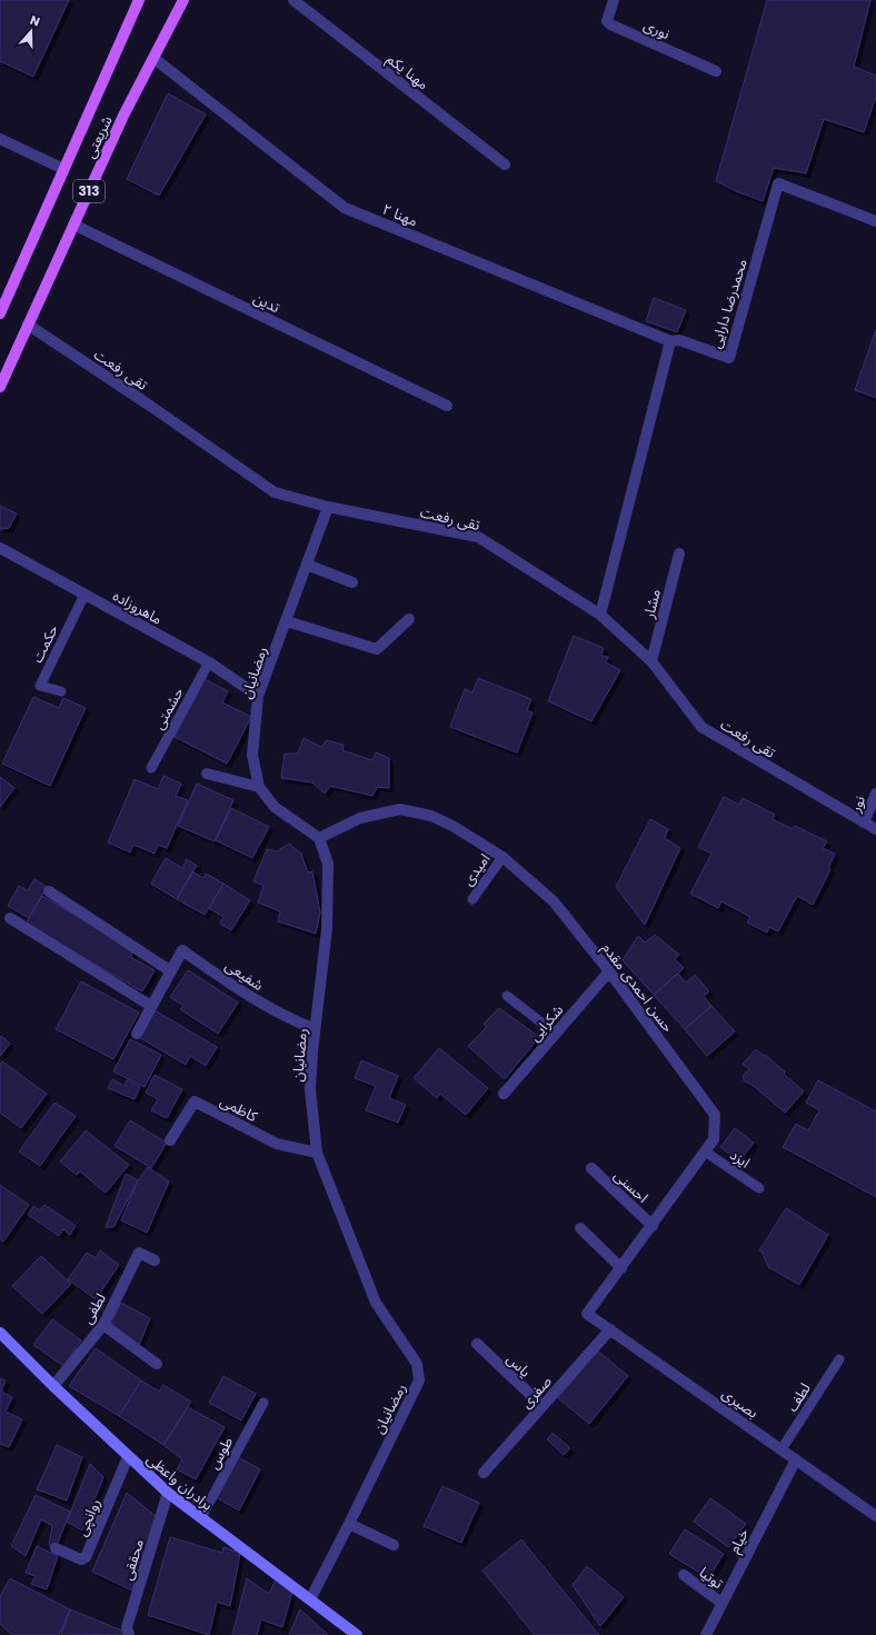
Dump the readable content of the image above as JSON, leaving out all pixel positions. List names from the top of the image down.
{
  "streets": {
    "main road": ["شریعتی", "313", "برادران واعظی"],
    "street": [
      "نوری",
      "مهنا یکم",
      "مهنا ۲",
      "تدین",
      "محمدرضا دارایی",
      "تقی رفعت",
      "مشار",
      "ماهروزاده",
      "رمضانیان",
      "نور",
      "شفیعی",
      "حسن احمدی مقدم",
      "شکرایی",
      "کاظمی",
      "احسنی",
      "لطفی",
      "یاس",
      "صفری",
      "بصیری",
      "روانچی",
      "خیام",
      "محققی",
      "توتیا"
    ],
    "lane": [
      "حکمت",
      "حشمتی",
      "امیدی",
      "ایزد",
      "لطف",
      "طوس"
    ]
  },
  "crossings": [
    ["شریعتی", "مهنا ۲"],
    ["شریعتی", "تدین"],
    ["شریعتی", "تقی رفعت"],
    ["مهنا ۲", "محمدرضا دارایی"],
    ["تقی رفعت", "مشار"],
    ["تقی رفعت", "رمضانیان"],
    ["تقی رفعت", "نور"],
    ["ماهروزاده", "حکمت"],
    ["ماهروزاده", "رمضانیان"],
    ["ماهروزاده", "حشمتی"],
    ["رمضانیان", "شفیعی"],
    ["رمضانیان", "حسن احمدی مقدم"],
    ["رمضانیان", "کاظمی"],
    ["رمضانیان", "برادران واعظی"],
    ["امیدی", "حسن احمدی مقدم"],
    ["حسن احمدی مقدم", "شکرایی"],
    ["حسن احمدی مقدم", "ایزد"],
    ["حسن احمدی مقدم", "احسنی"],
    ["حسن احمدی مقدم", "بصیری"],
    ["لطفی", "برادران واعظی"],
    ["یاس", "صفری"],
    ["صفری", "بصیری"],
    ["لطف", "بصیری"],
    ["بصیری", "خیام"],
    ["طوس", "برادران واعظی"],
    ["برادران واعظی", "روانچی"],
    ["برادران واعظی", "محققی"],
    ["خیام", "توتیا"]
  ],
  "north": "top"
}
